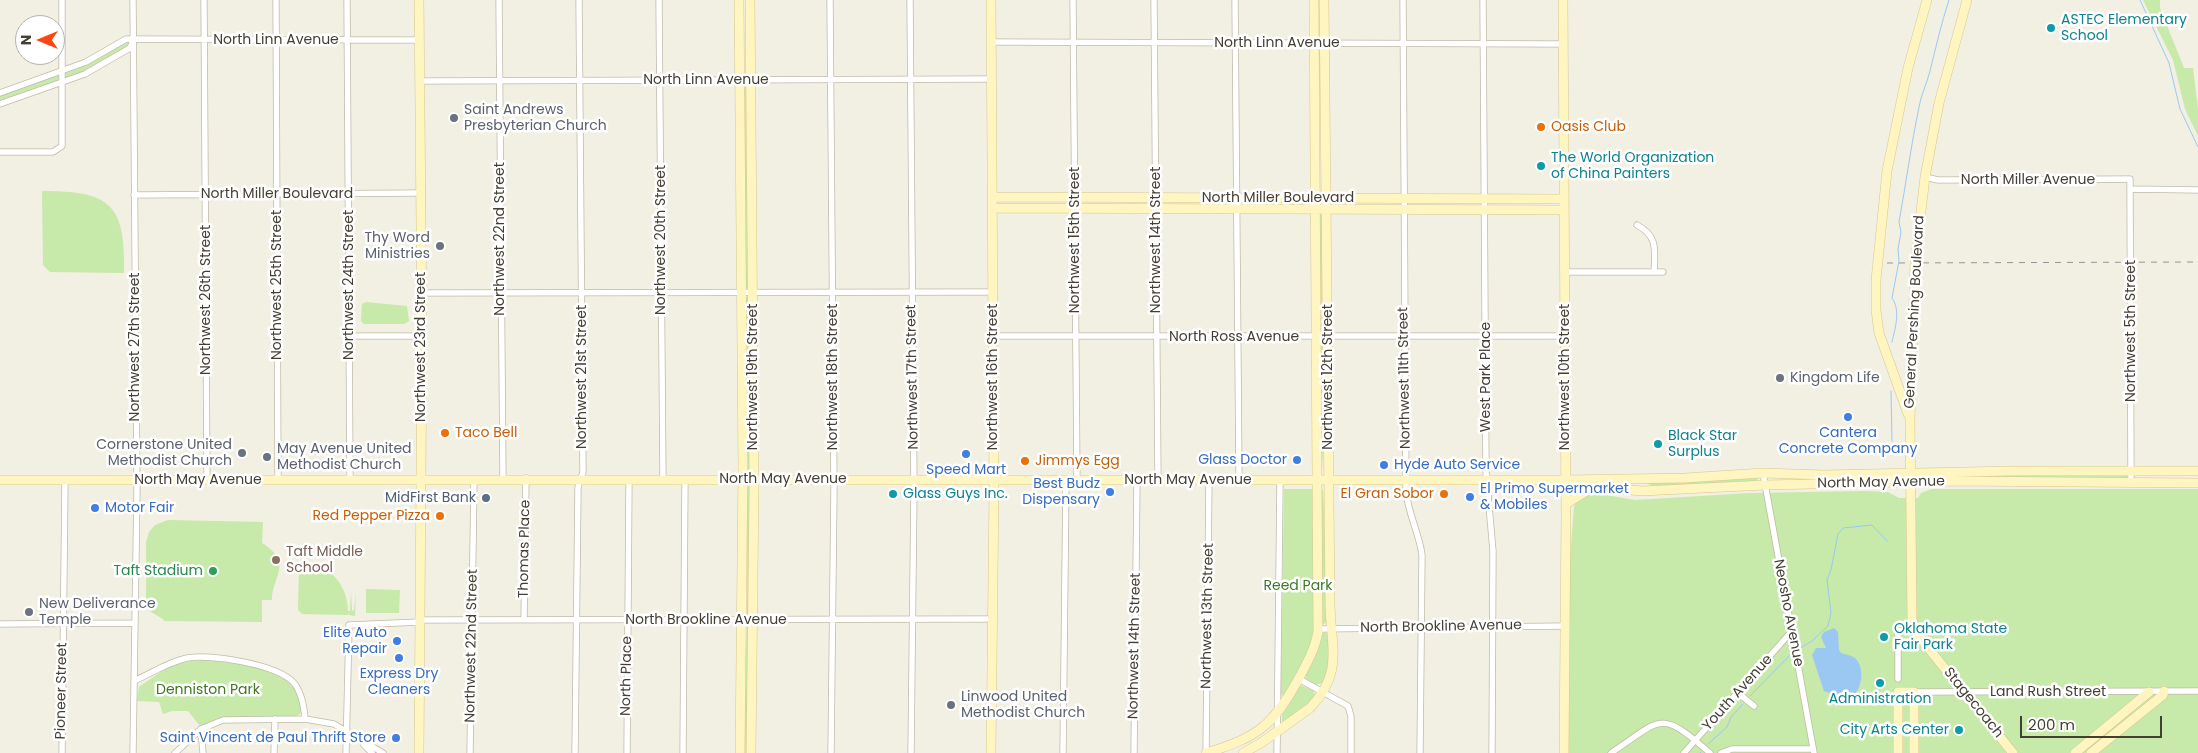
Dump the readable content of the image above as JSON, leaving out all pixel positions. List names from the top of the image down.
{
  "streets": {
    "street": [
      "North Linn Avenue",
      "North Miller Avenue",
      "North Miller Boulevard",
      "Northwest 22nd Street",
      "Northwest 20th Street",
      "Northwest 15th Street",
      "Northwest 14th Street",
      "Northwest 25th Street",
      "Northwest 24th Street",
      "Northwest 26th Street",
      "General Pershing Boulevard",
      "Northwest 5th Street",
      "North Ross Avenue",
      "Northwest 27th Street",
      "Northwest 23rd Street",
      "Northwest 21st Street",
      "Northwest 19th Street",
      "Northwest 18th Street",
      "Northwest 17th Street",
      "Northwest 16th Street",
      "Northwest 12th Street",
      "West Park Place",
      "Northwest 10th Street",
      "Northwest 11th Street",
      "North May Avenue",
      "Thomas Place",
      "Neosho Avenue",
      "Northwest 13th Street",
      "North Brookline Avenue",
      "North Place",
      "Pioneer Street",
      "Land Rush Street",
      "Youth Avenue",
      "Stagecoach"
    ]
  },
  "crossings": [
    ["North Linn Avenue", "Northwest 22nd Street"],
    ["North Linn Avenue", "Northwest 20th Street"],
    ["North Linn Avenue", "Northwest 15th Street"],
    ["North Linn Avenue", "Northwest 14th Street"],
    ["North Linn Avenue", "Northwest 25th Street"],
    ["North Linn Avenue", "Northwest 24th Street"],
    ["North Linn Avenue", "Northwest 26th Street"],
    ["North Linn Avenue", "Northwest 27th Street"],
    ["North Linn Avenue", "Northwest 23rd Street"],
    ["North Linn Avenue", "Northwest 21st Street"],
    ["North Linn Avenue", "Northwest 19th Street"],
    ["North Linn Avenue", "Northwest 18th Street"],
    ["North Linn Avenue", "Northwest 17th Street"],
    ["North Linn Avenue", "Northwest 16th Street"],
    ["North Linn Avenue", "Northwest 12th Street"],
    ["North Linn Avenue", "West Park Place"],
    ["North Linn Avenue", "Northwest 10th Street"],
    ["North Linn Avenue", "Northwest 11th Street"],
    ["North Miller Avenue", "General Pershing Boulevard"],
    ["North Miller Avenue", "Northwest 5th Street"],
    ["North Miller Boulevard", "Northwest 15th Street"],
    ["North Miller Boulevard", "Northwest 14th Street"],
    ["North Miller Boulevard", "Northwest 25th Street"],
    ["North Miller Boulevard", "Northwest 24th Street"],
    ["North Miller Boulevard", "Northwest 26th Street"],
    ["North Miller Boulevard", "Northwest 27th Street"],
    ["North Miller Boulevard", "Northwest 23rd Street"],
    ["North Miller Boulevard", "Northwest 16th Street"],
    ["North Miller Boulevard", "Northwest 12th Street"],
    ["North Miller Boulevard", "West Park Place"],
    ["North Miller Boulevard", "Northwest 10th Street"],
    ["North Miller Boulevard", "Northwest 11th Street"],
    ["Northwest 22nd Street", "North May Avenue"],
    ["Northwest 22nd Street", "North Brookline Avenue"],
    ["Northwest 20th Street", "North May Avenue"],
    ["Northwest 15th Street", "North Ross Avenue"],
    ["Northwest 15th Street", "North May Avenue"],
    ["Northwest 14th Street", "North Ross Avenue"],
    ["Northwest 14th Street", "North May Avenue"],
    ["Northwest 25th Street", "North May Avenue"],
    ["Northwest 24th Street", "North May Avenue"],
    ["Northwest 26th Street", "North May Avenue"],
    ["General Pershing Boulevard", "North May Avenue"],
    ["General Pershing Boulevard", "Stagecoach"],
    ["Northwest 5th Street", "North May Avenue"],
    ["North Ross Avenue", "Northwest 16th Street"],
    ["North Ross Avenue", "Northwest 12th Street"],
    ["North Ross Avenue", "West Park Place"],
    ["North Ross Avenue", "Northwest 10th Street"],
    ["North Ross Avenue", "Northwest 11th Street"],
    ["Northwest 27th Street", "North May Avenue"],
    ["Northwest 23rd Street", "North May Avenue"],
    ["Northwest 23rd Street", "North Brookline Avenue"],
    ["Northwest 21st Street", "North May Avenue"],
    ["Northwest 21st Street", "North Brookline Avenue"],
    ["Northwest 19th Street", "North May Avenue"],
    ["Northwest 19th Street", "North Brookline Avenue"],
    ["Northwest 18th Street", "North May Avenue"],
    ["Northwest 18th Street", "North Brookline Avenue"],
    ["Northwest 17th Street", "North May Avenue"],
    ["Northwest 17th Street", "North Brookline Avenue"],
    ["Northwest 16th Street", "North May Avenue"],
    ["Northwest 16th Street", "North Brookline Avenue"],
    ["Northwest 12th Street", "North May Avenue"],
    ["Northwest 12th Street", "Northwest 13th Street"],
    ["Northwest 12th Street", "North Brookline Avenue"],
    ["West Park Place", "North May Avenue"],
    ["West Park Place", "North Brookline Avenue"],
    ["Northwest 10th Street", "North May Avenue"],
    ["Northwest 10th Street", "North Brookline Avenue"],
    ["Northwest 11th Street", "North May Avenue"],
    ["Northwest 11th Street", "North Brookline Avenue"],
    ["North May Avenue", "Thomas Place"],
    ["North May Avenue", "Neosho Avenue"],
    ["North May Avenue", "Northwest 13th Street"],
    ["North May Avenue", "North Place"],
    ["North May Avenue", "Pioneer Street"],
    ["Thomas Place", "North Brookline Avenue"],
    ["Neosho Avenue", "Youth Avenue"],
    ["North Brookline Avenue", "North Place"],
    ["Land Rush Street", "Stagecoach"]
  ],
  "parks": ["Reed Park", "Denniston Park"],
  "places": [
    "ASTEC Elementary School",
    "Saint Andrews Presbyterian Church",
    "Oasis Club",
    "The World Organization of China Painters",
    "Thy Word Ministries",
    "Kingdom Life",
    "Cantera Concrete Company",
    "Taco Bell",
    "Black Star Surplus",
    "Cornerstone United Methodist Church",
    "Speed Mart",
    "May Avenue United Methodist Church",
    "Glass Doctor",
    "Jimmys Egg",
    "Hyde Auto Service",
    "Best Budz Dispensary",
    "Glass Guys Inc.",
    "El Gran Sobor",
    "El Primo Supermarket & Mobiles",
    "MidFirst Bank",
    "Motor Fair",
    "Red Pepper Pizza",
    "Taft Middle School",
    "Taft Stadium",
    "New Deliverance Temple",
    "Oklahoma State Fair Park",
    "Elite Auto Repair",
    "Express Dry Cleaners",
    "Administration",
    "Linwood United Methodist Church",
    "City Arts Center",
    "Saint Vincent de Paul Thrift Store"
  ],
  "scale_bar": "200 m",
  "north": "left"
}
